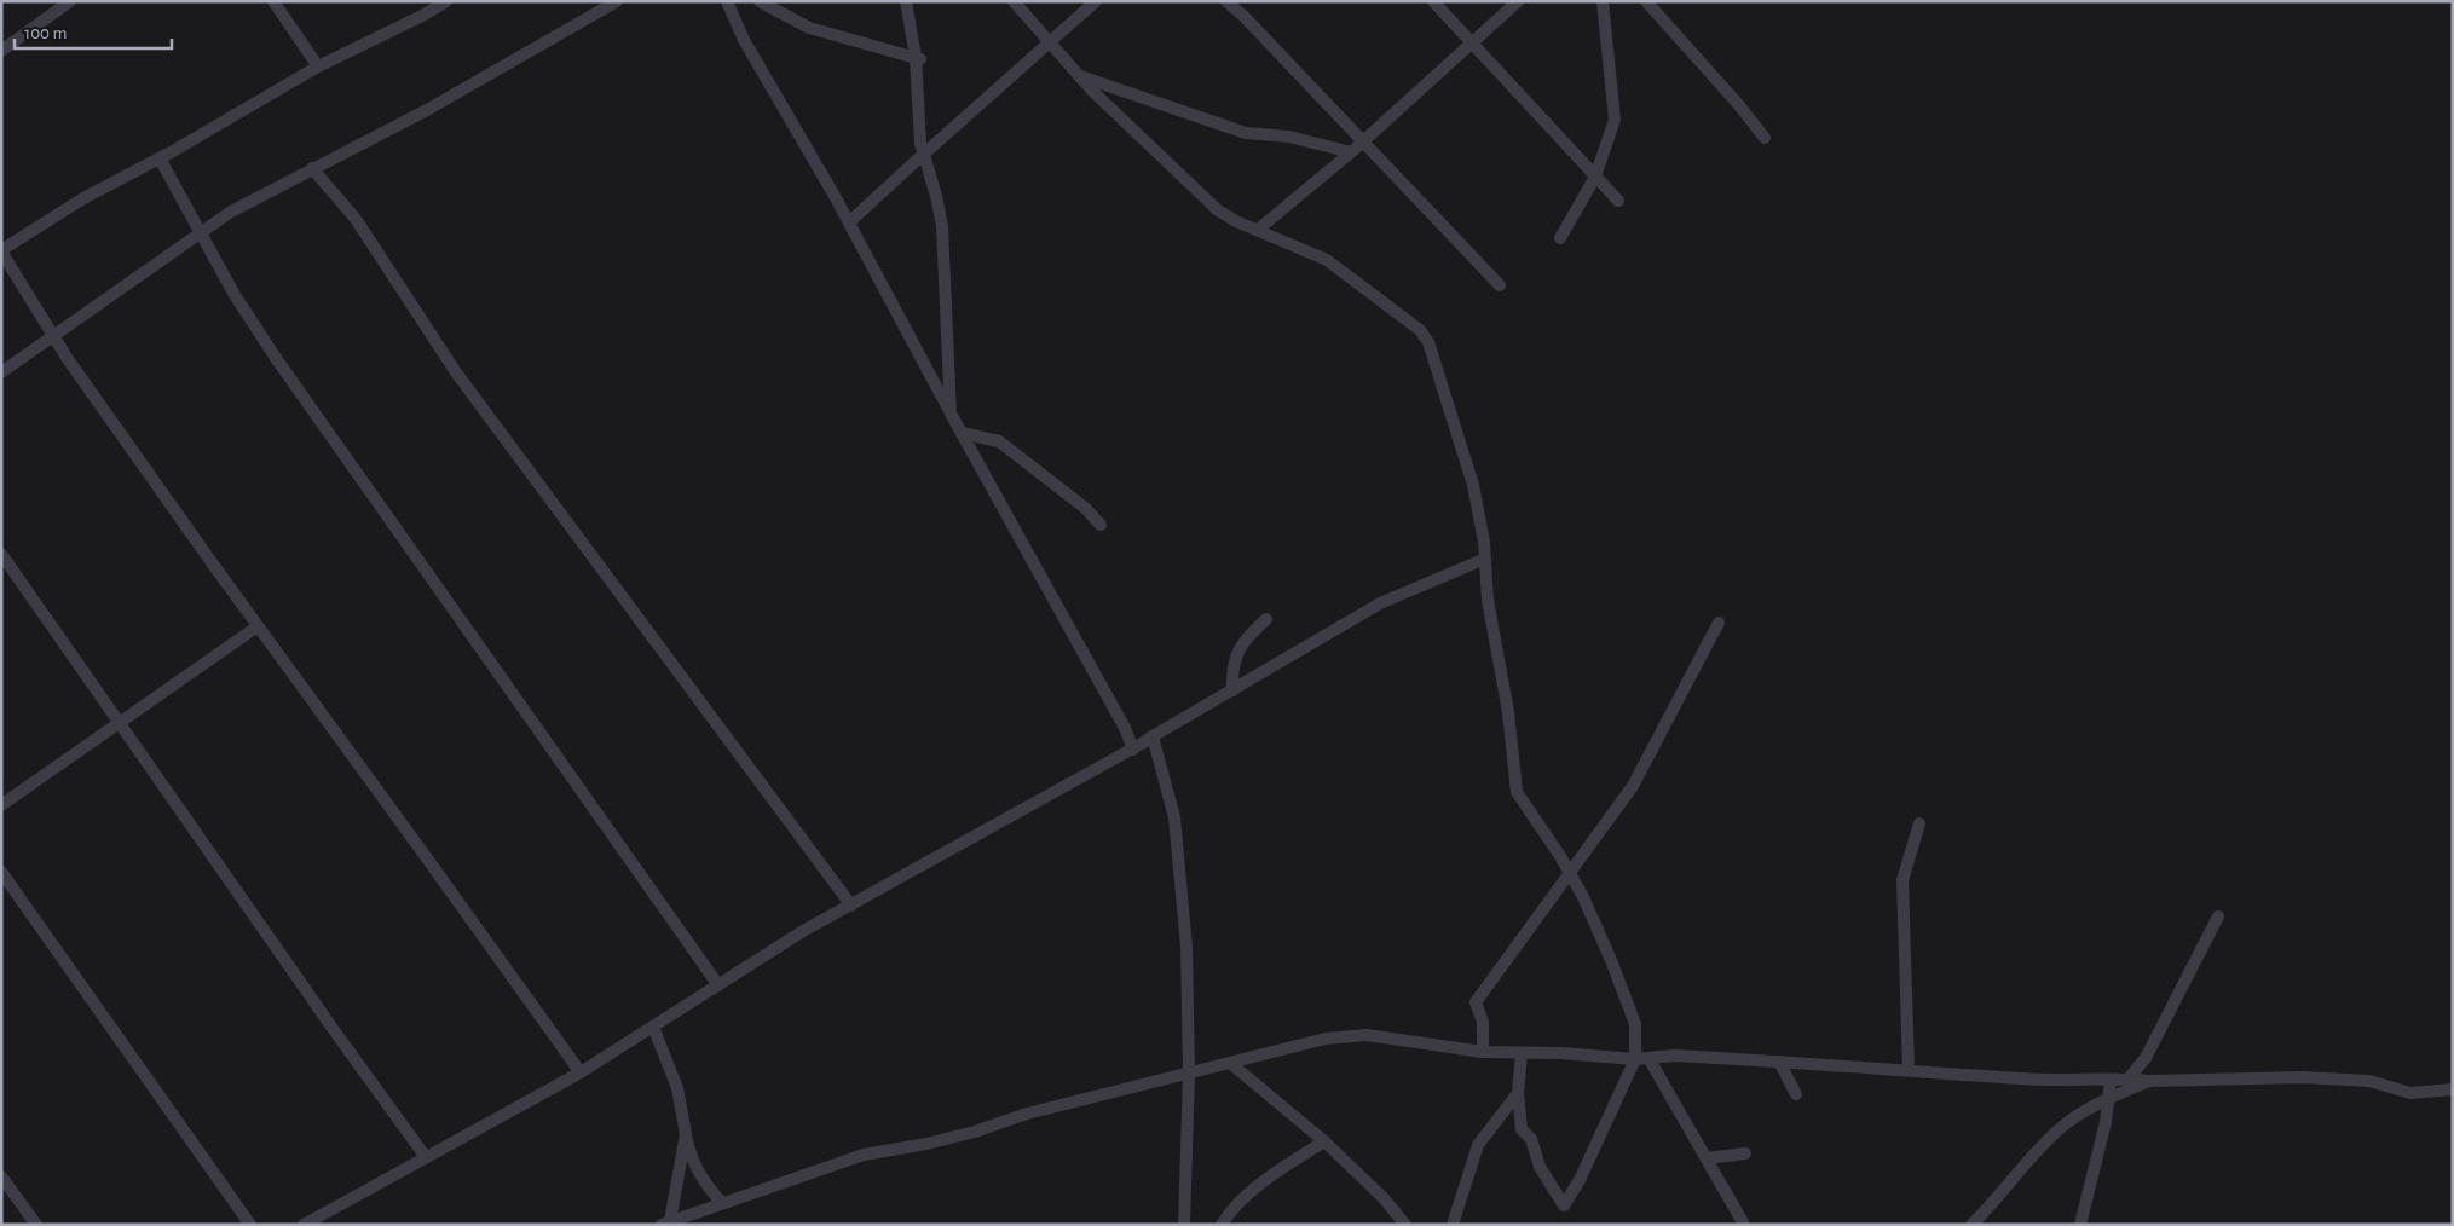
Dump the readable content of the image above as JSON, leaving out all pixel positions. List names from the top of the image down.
{
  "scale_bar": "100 m"
}
